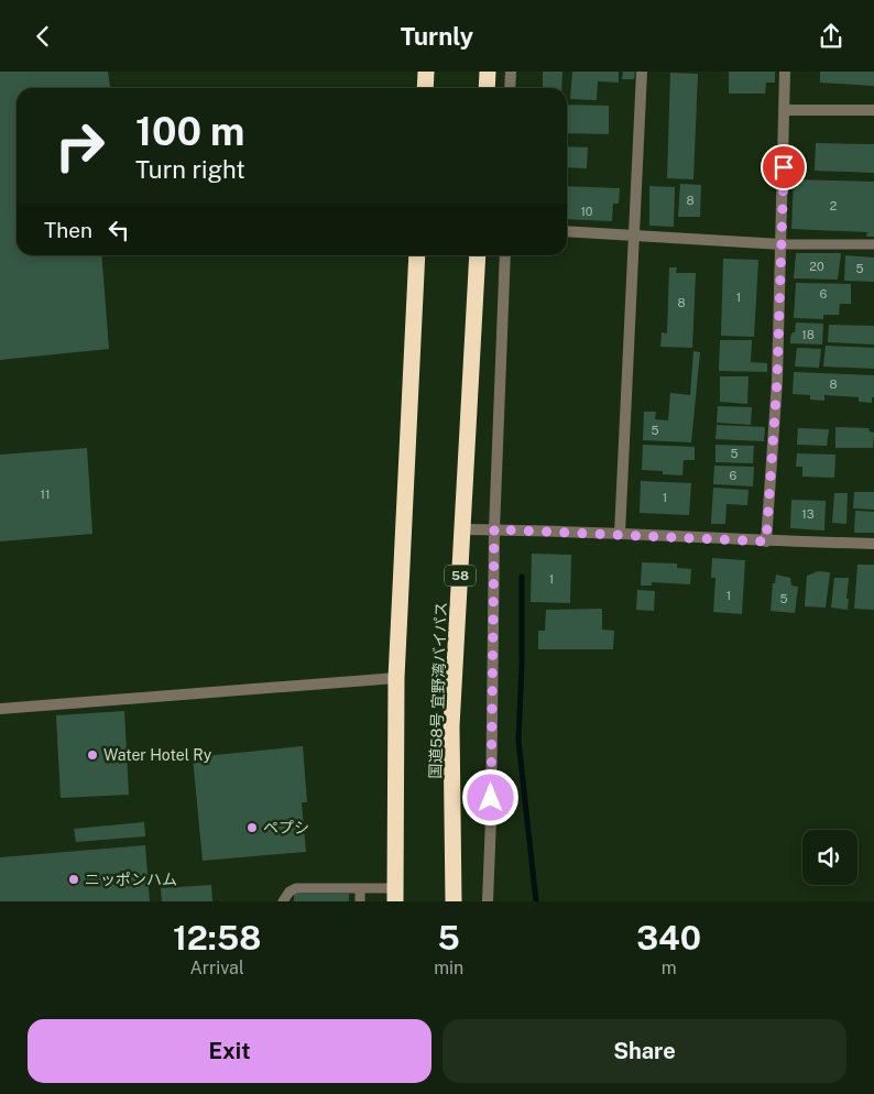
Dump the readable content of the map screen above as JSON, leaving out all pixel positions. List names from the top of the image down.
{
  "streets": {
    "highway": ["58", "国道58号 宜野湾バイパス"]
  },
  "places": ["Water Hotel Ry", "ペプシ", "ニッポンハム"],
  "house_numbers": [
    "8",
    "2",
    "10",
    "20",
    "5",
    "6",
    "1",
    "8",
    "18",
    "8",
    "5",
    "5",
    "6",
    "11",
    "1",
    "13",
    "1",
    "1",
    "5"
  ],
  "page": {
    "header": "Turnly",
    "turn": ["100 m", "Turn right"],
    "then": "Then",
    "eta": [
      "12:58",
      "Arrival",
      "5",
      "min",
      "340",
      "m"
    ],
    "buttons": ["Exit", "Share"]
  }
}
